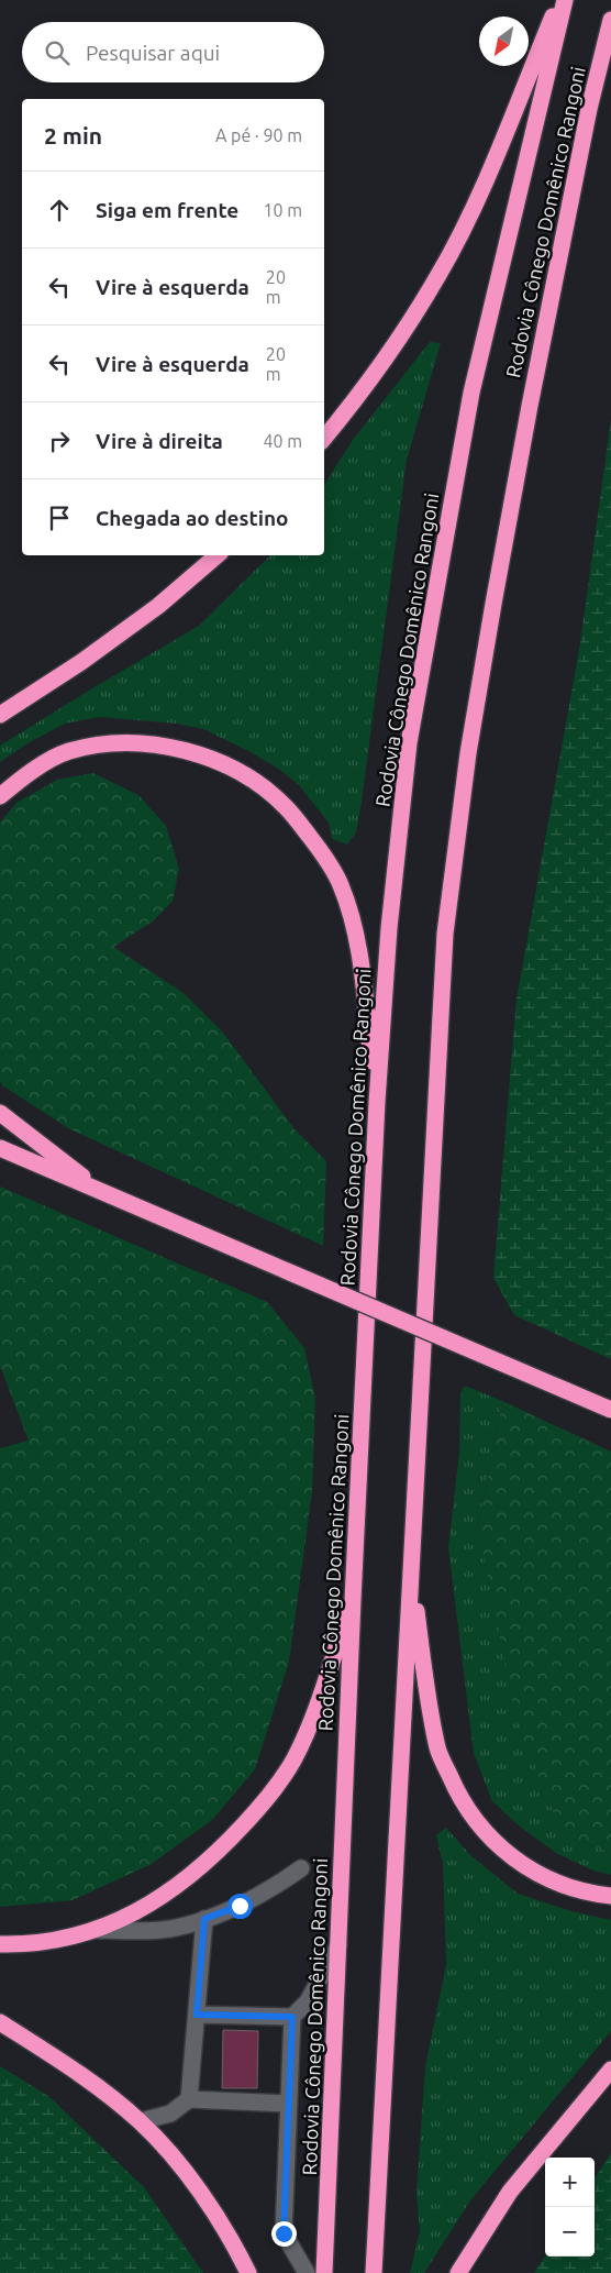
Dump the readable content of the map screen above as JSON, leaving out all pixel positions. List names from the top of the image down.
{
  "streets": {
    "highway": ["Rodovia Cônego Domênico Rangoni"]
  },
  "north": "bottom left",
  "page": {
    "search": "Pesquisar aqui",
    "heading": ["2 min", "A pé · 90 m"],
    "list": [
      ["Siga em frente", "10 m"],
      ["Vire à esquerda", "20 m"],
      ["Vire à esquerda", "20 m"],
      ["Vire à direita", "40 m"],
      "Chegada ao destino"
    ],
    "map_buttons": ["+", "−"]
  }
}
